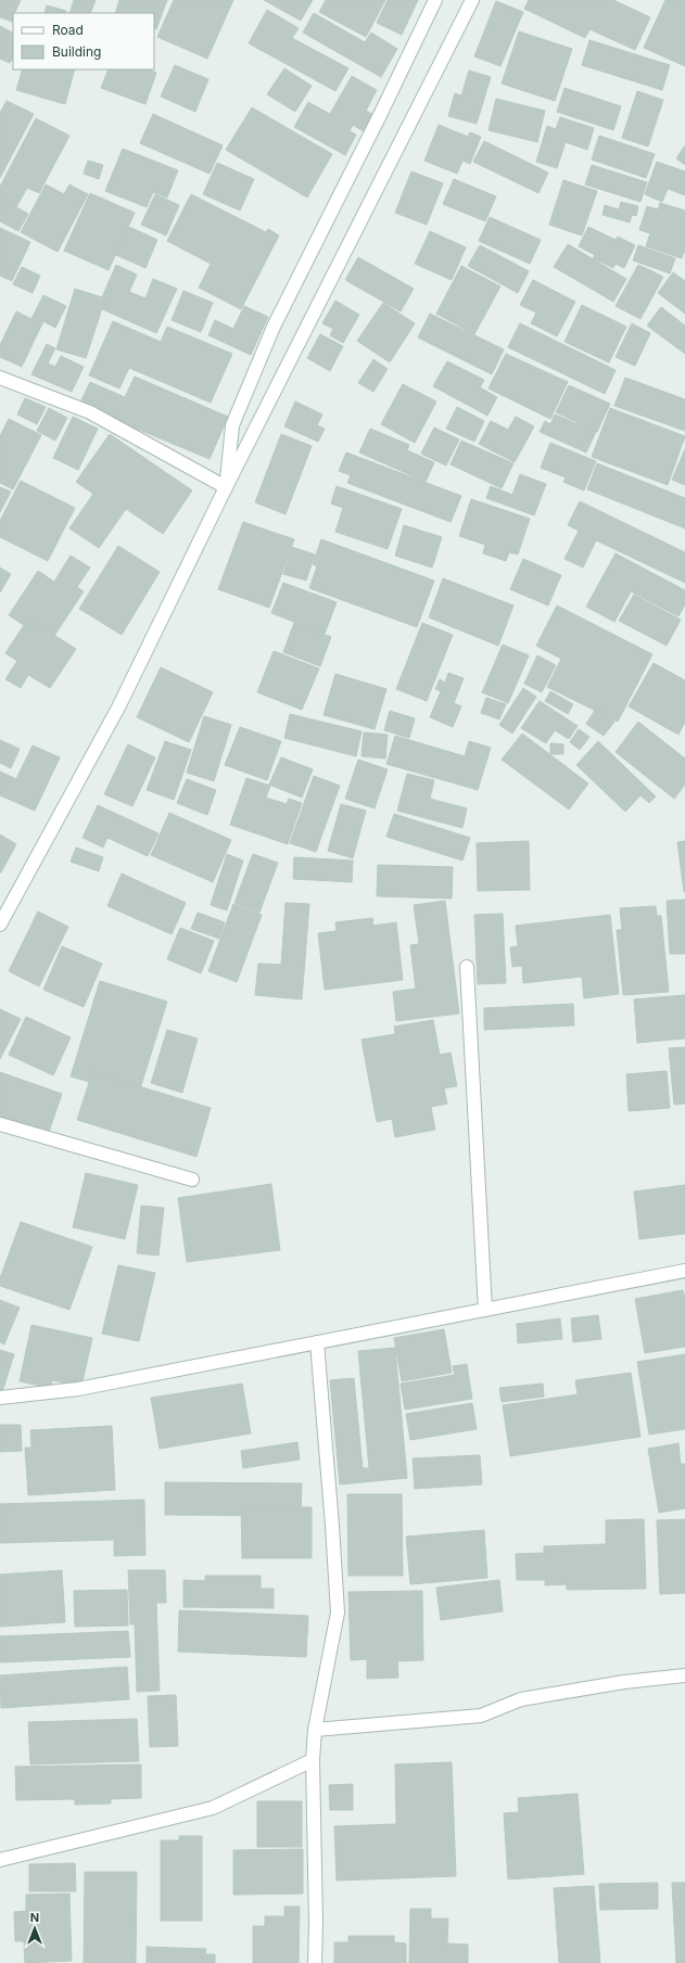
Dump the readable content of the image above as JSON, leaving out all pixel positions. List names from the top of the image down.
{
  "legend": ["Road", "Building"],
  "north": "top"
}
